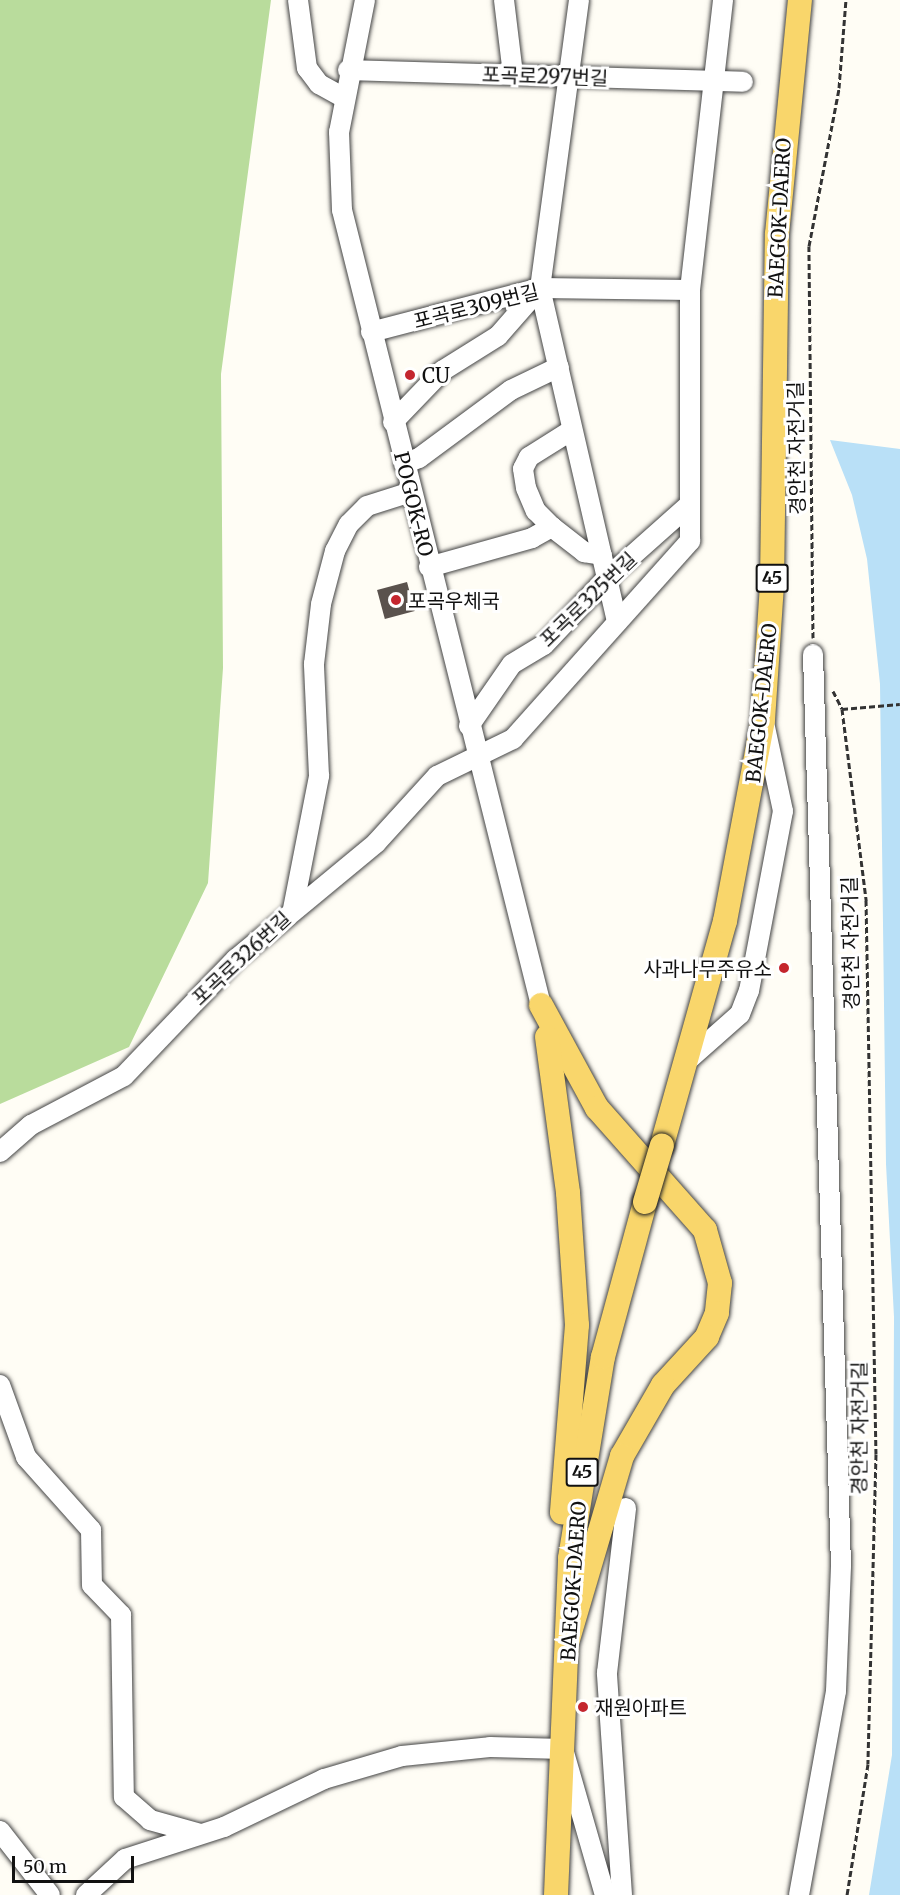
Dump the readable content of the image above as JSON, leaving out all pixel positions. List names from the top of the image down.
{
  "streets": {
    "main road": ["BAEGOK-DAERO", "45"],
    "street": [
      "포곡로297번길",
      "포곡로309번길",
      "POGOK-RO",
      "포곡로325번길",
      "포곡로326번길"
    ],
    "path": ["경안천 자전거길"]
  },
  "crossings": [
    ["포곡로297번길", "POGOK-RO"],
    ["포곡로297번길", "포곡로326번길"],
    ["포곡로309번길", "POGOK-RO"],
    ["포곡로309번길", "포곡로326번길"],
    ["POGOK-RO", "포곡로325번길"],
    ["POGOK-RO", "포곡로326번길"],
    ["포곡로325번길", "포곡로326번길"]
  ],
  "places": [
    "CU",
    "포곡우체국",
    "사과나무주유소",
    "재원아파트"
  ],
  "scale_bar": "50 m"
}
